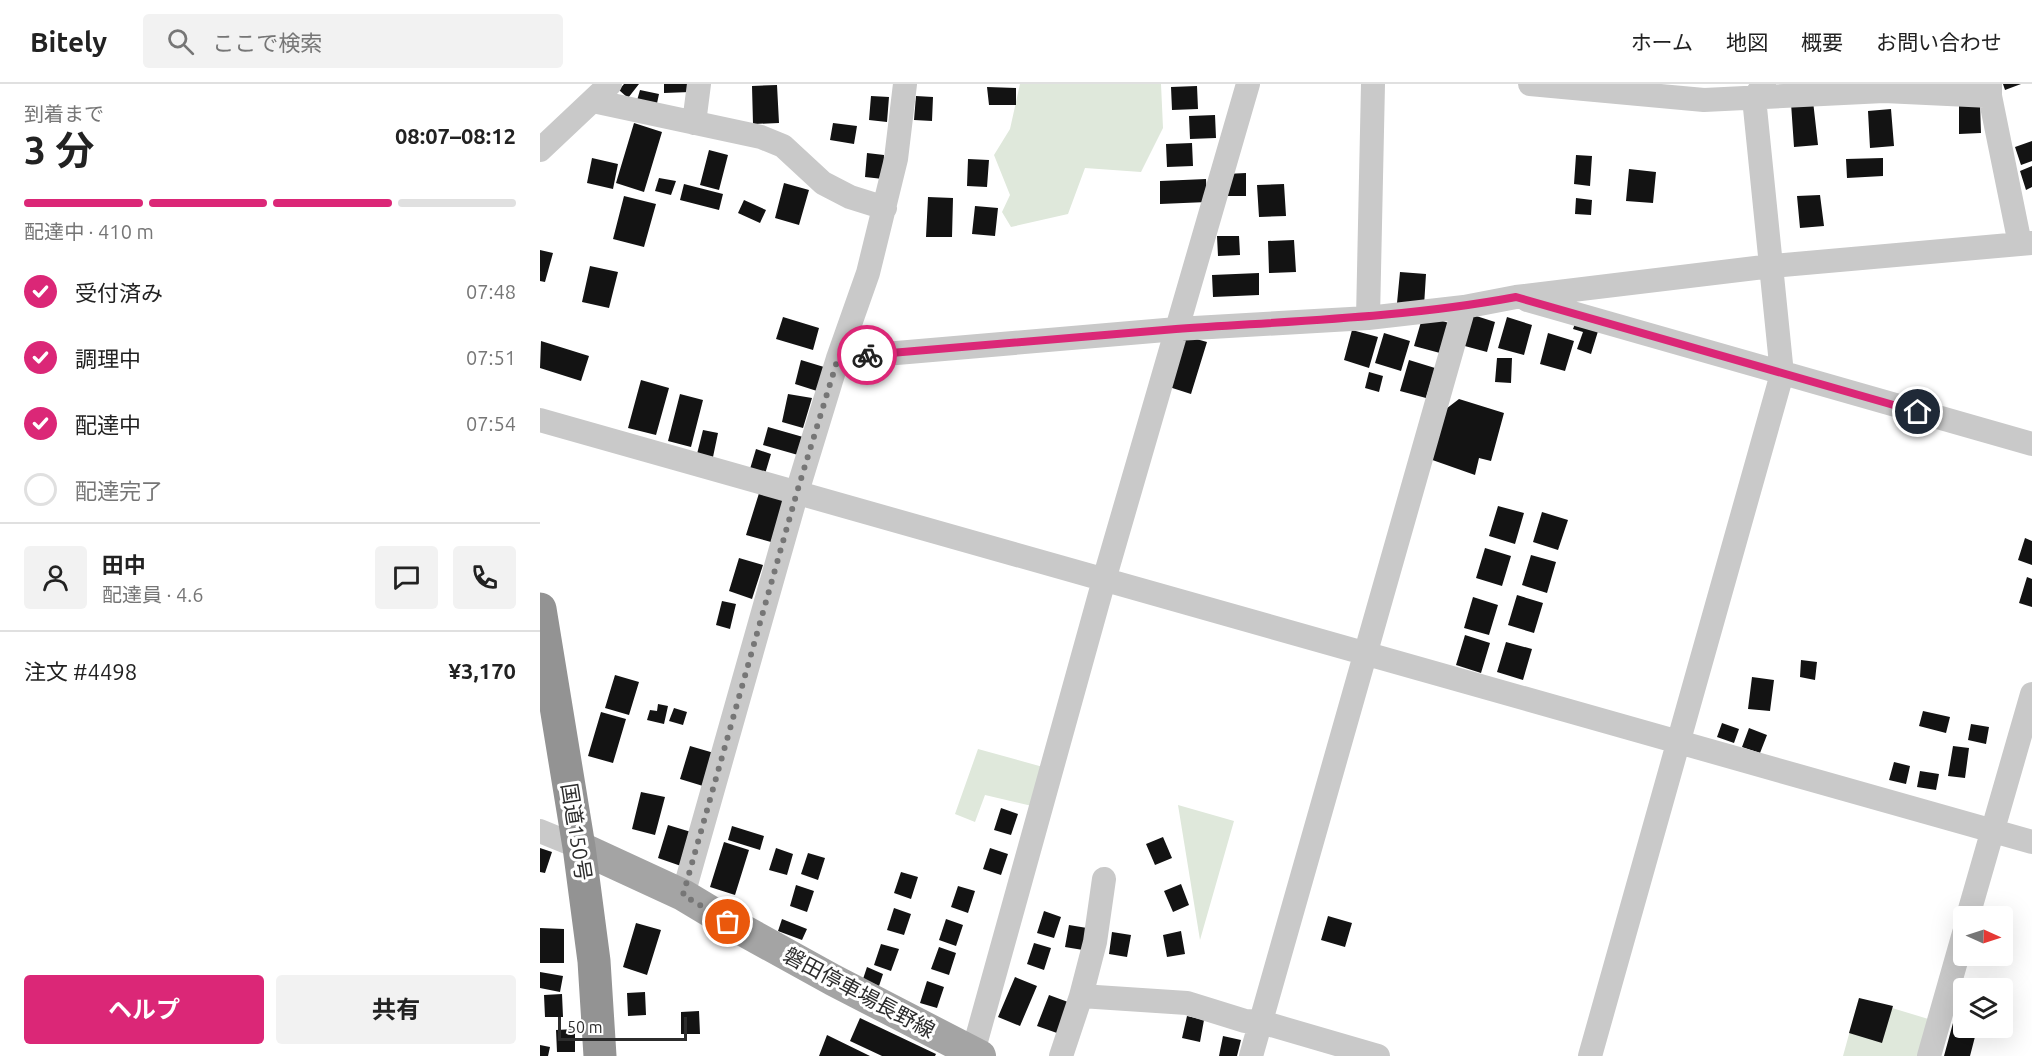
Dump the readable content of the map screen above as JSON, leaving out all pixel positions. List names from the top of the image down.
{
  "streets": {
    "highway": ["国道150号"],
    "main road": ["磐田停車場長野線"]
  },
  "crossings": [
    ["国道150号", "磐田停車場長野線"]
  ],
  "scale_bar": "50 m",
  "north": "right",
  "page": {
    "header": "Bitely",
    "search": "ここで検索",
    "nav": [
      "ホーム",
      "地図",
      "概要",
      "お問い合わせ"
    ],
    "heading": ["3 分", "到着まで", "08:07–08:12"],
    "panel": [
      "田中",
      "配達員 · 4.6",
      "注文 #4498",
      "¥3,170"
    ],
    "bar": "配達中 · 410 m",
    "list": [
      ["受付済み", "07:48"],
      ["調理中", "07:51"],
      ["配達中", "07:54"],
      "配達完了"
    ],
    "buttons": ["ヘルプ", "共有"],
    "scale": "50 m"
  }
}
